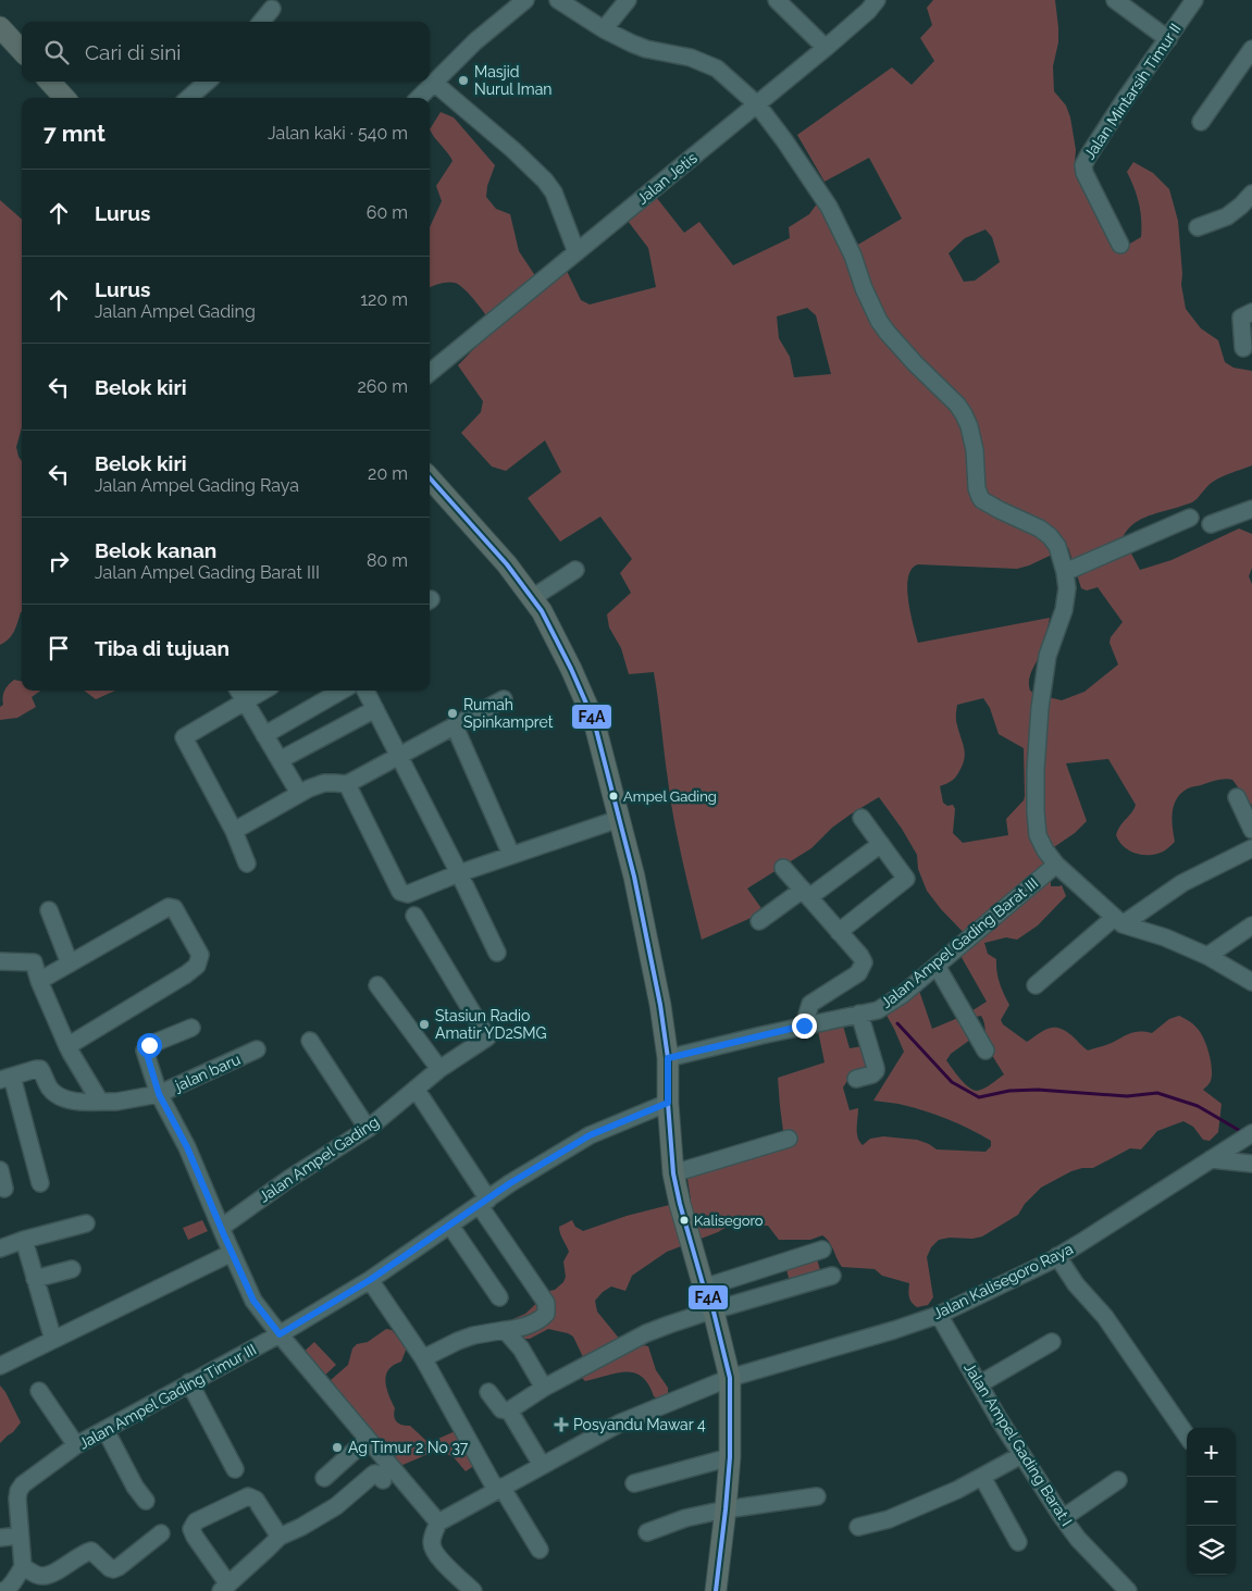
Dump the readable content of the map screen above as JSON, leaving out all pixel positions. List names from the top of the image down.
{
  "streets": {
    "street": [
      "Jalan Mintarsih Timur II",
      "Jalan Jetis",
      "Jalan Ampel Gading Barat III",
      "jalan baru",
      "Jalan Ampel Gading",
      "Jalan Kalisegoro Raya",
      "Jalan Ampel Gading Timur III",
      "Jalan Ampel Gading Barat I"
    ]
  },
  "crossings": [
    ["Jalan Kalisegoro Raya", "Jalan Ampel Gading Barat I"]
  ],
  "places": {
    "other": [
      "Masjid Nurul Iman",
      "Rumah Spinkampret",
      "Ampel Gading",
      "Stasiun Radio Amatir YD2SMG",
      "Kalisegoro",
      "Ag Timur 2 No 37"
    ],
    "health": ["Posyandu Mawar 4"]
  },
  "lines": ["transit line F4A"],
  "page": {
    "search": "Cari di sini",
    "heading": ["7 mnt", "Jalan kaki · 540 m"],
    "list": [
      ["Lurus", "60 m"],
      ["Lurus", "Jalan Ampel Gading", "120 m"],
      ["Belok kiri", "260 m"],
      ["Belok kiri", "Jalan Ampel Gading Raya", "20 m"],
      ["Belok kanan", "Jalan Ampel Gading Barat III", "80 m"],
      "Tiba di tujuan"
    ],
    "map_buttons": ["+", "−"]
  }
}
